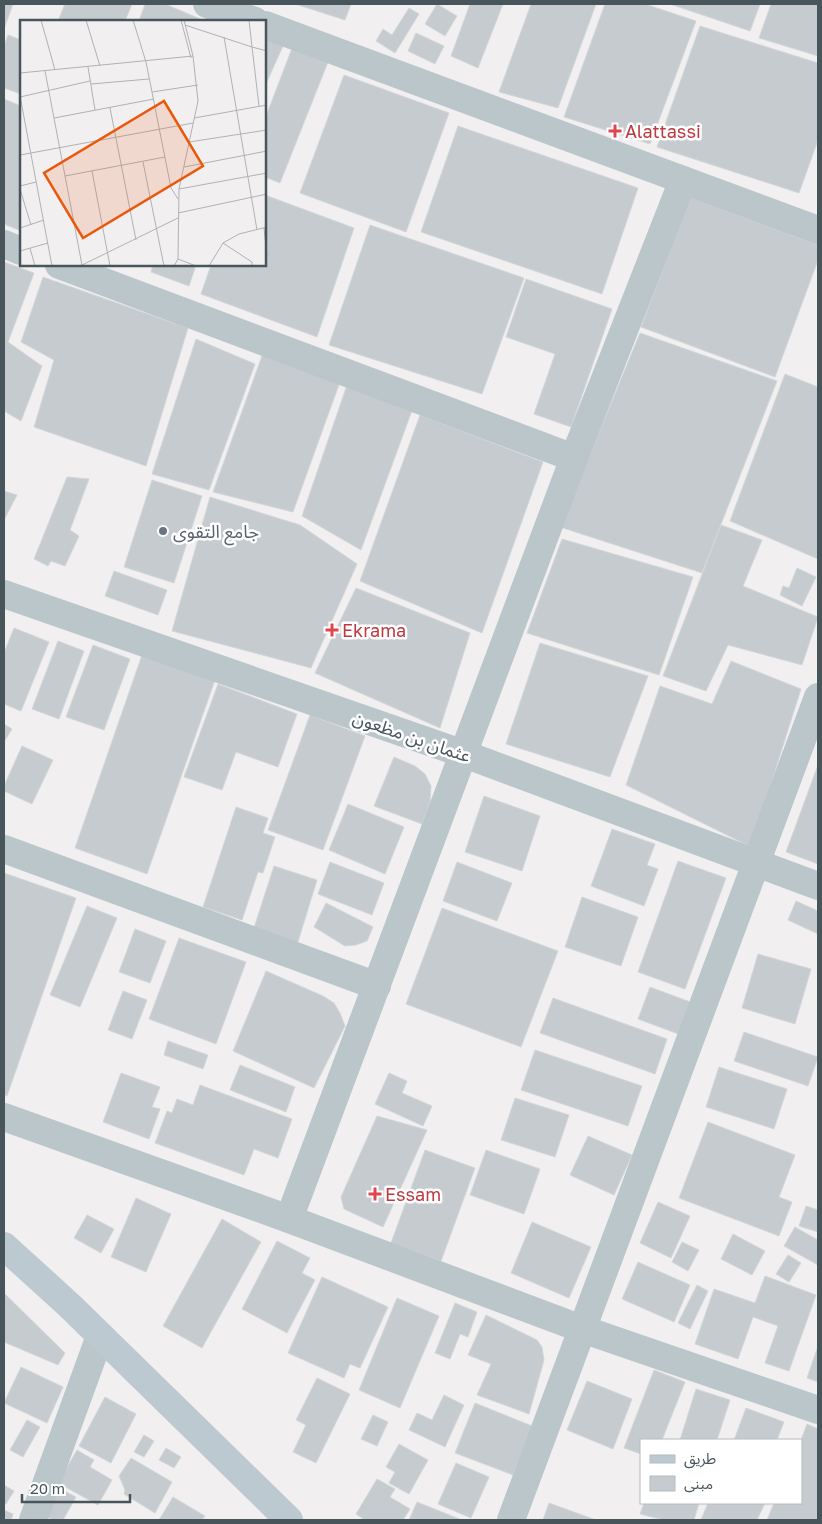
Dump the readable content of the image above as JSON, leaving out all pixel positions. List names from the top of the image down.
{
  "streets": {
    "street": ["عثمان بن مظعون"]
  },
  "places": {
    "health": ["Alattassi", "Ekrama", "Essam"],
    "other": ["جامع التقوى"]
  },
  "legend": ["طريق", "مبنى"],
  "scale_bar": "20 m"
}
